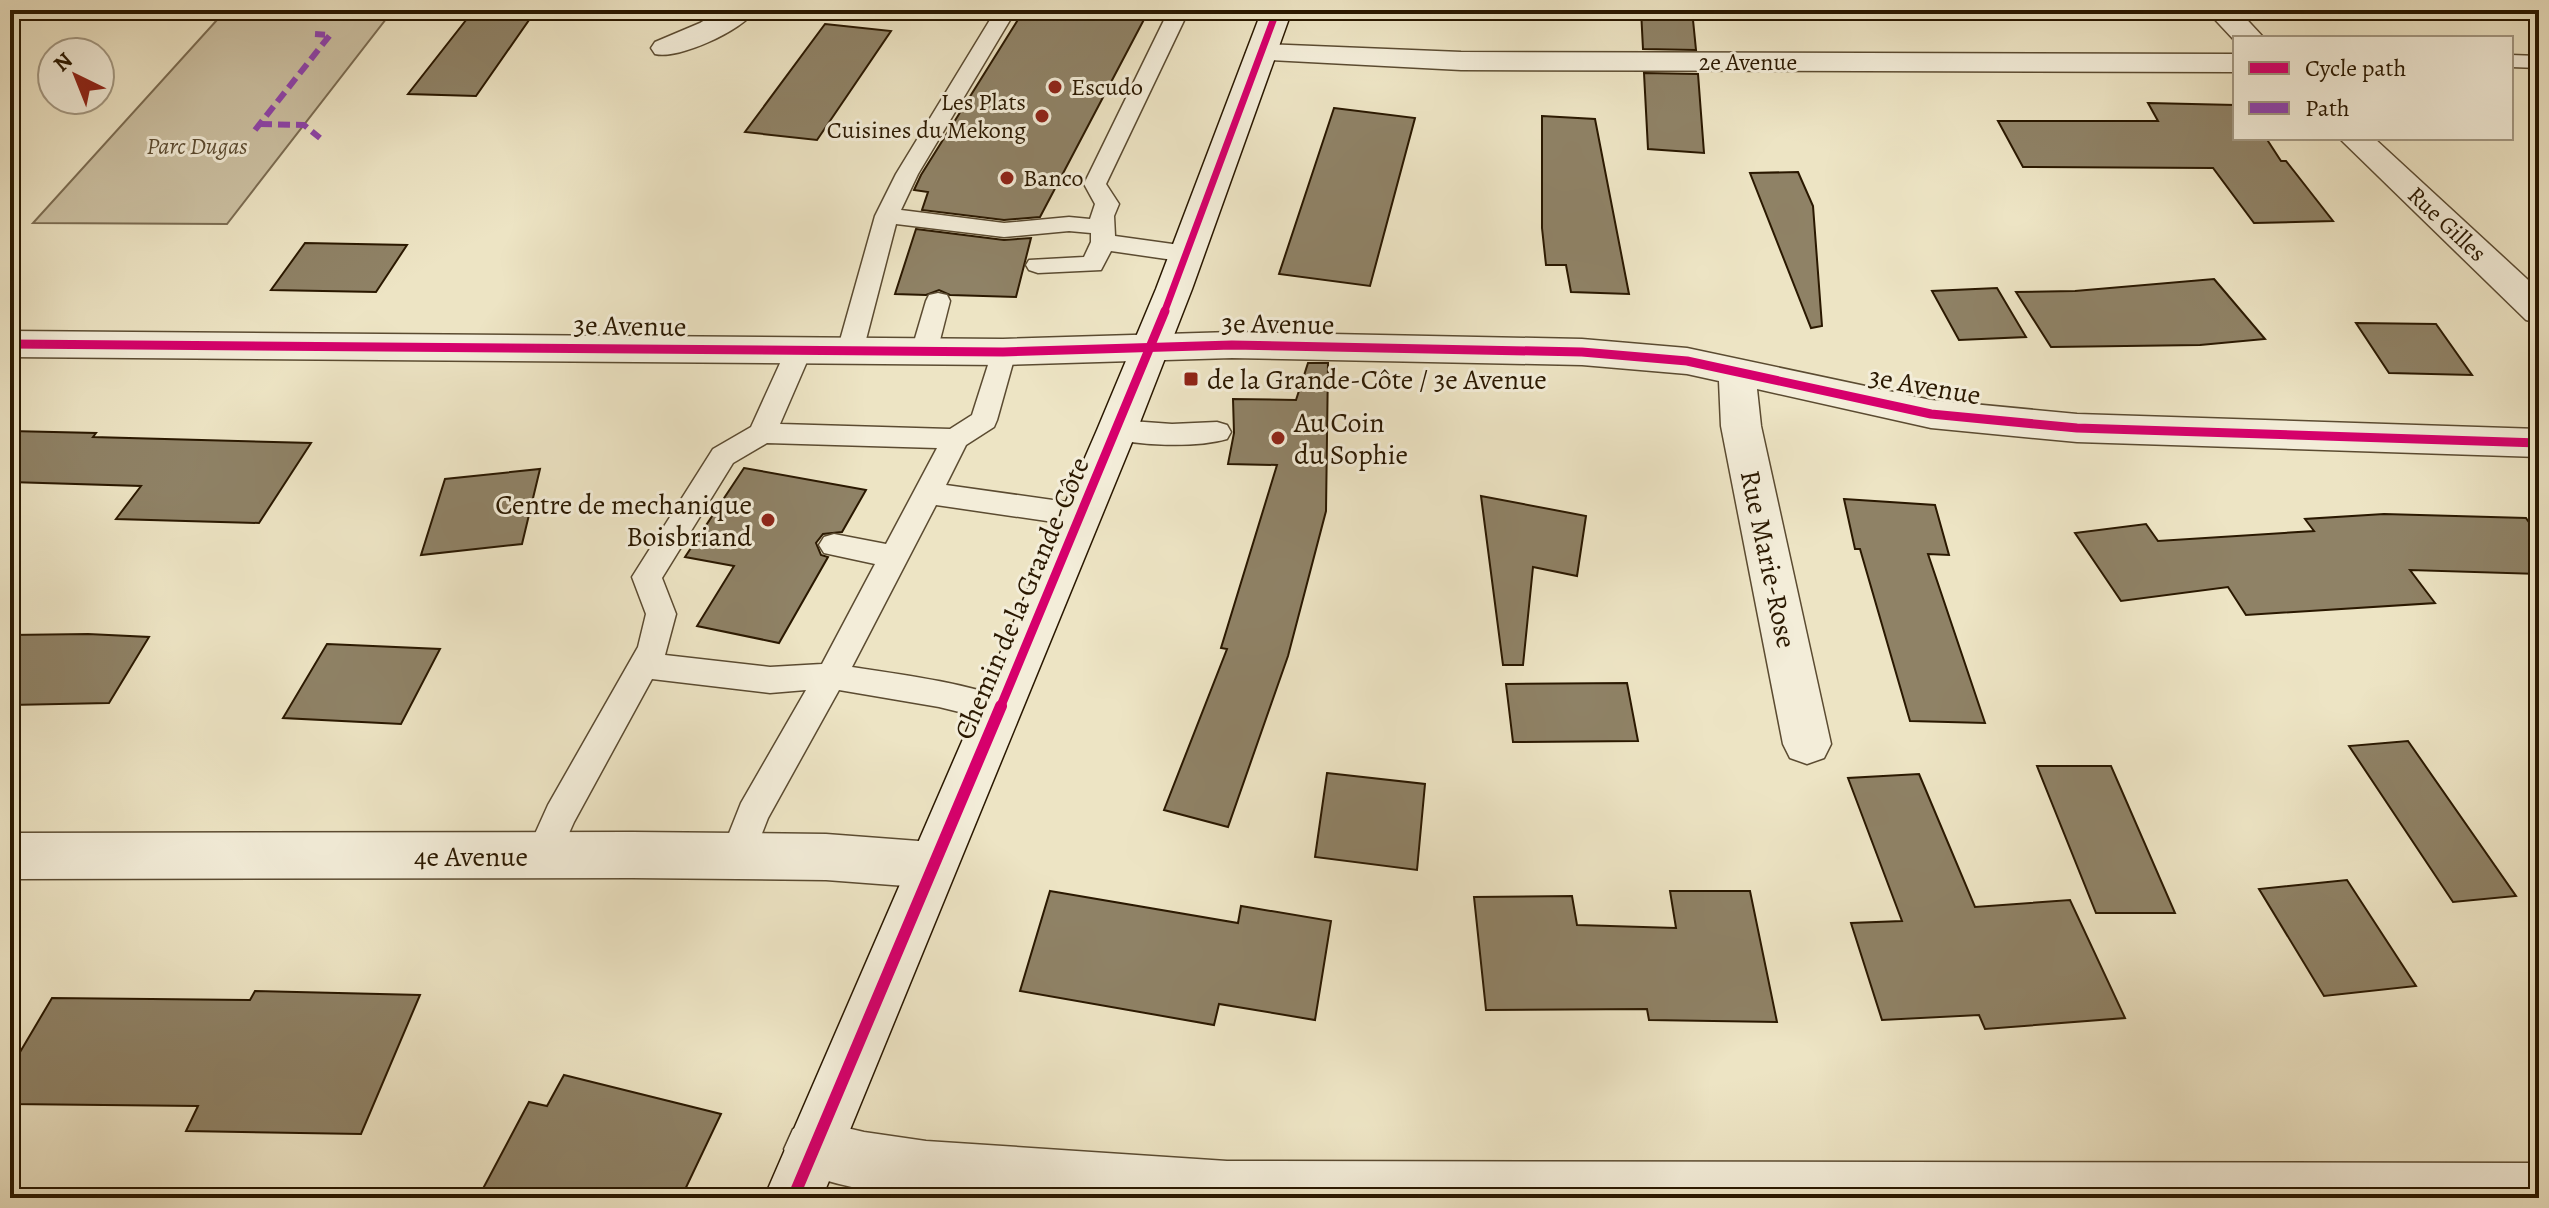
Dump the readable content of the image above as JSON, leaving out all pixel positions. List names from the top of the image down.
{
  "streets": {
    "street": [
      "2e Avenue",
      "Rue Gilles",
      "3e Avenue",
      "Rue Marie-Rose",
      "Chemin de la Grande-Côte",
      "4e Avenue"
    ]
  },
  "crossings": [
    ["2e Avenue", "Chemin de la Grande-Côte"],
    ["3e Avenue", "Rue Marie-Rose"],
    ["3e Avenue", "Chemin de la Grande-Côte"],
    ["Chemin de la Grande-Côte", "4e Avenue"]
  ],
  "parks": ["Parc Dugas"],
  "places": {
    "other": [
      "Escudo",
      "Les Plats Cuisines du Mekong",
      "Banco",
      "Au Coin du Sophie",
      "Centre de mechanique Boisbriand"
    ],
    "transit": ["de la Grande-Côte / 3e Avenue"]
  },
  "legend": ["Cycle path", "Path"],
  "north": "top left"
}
